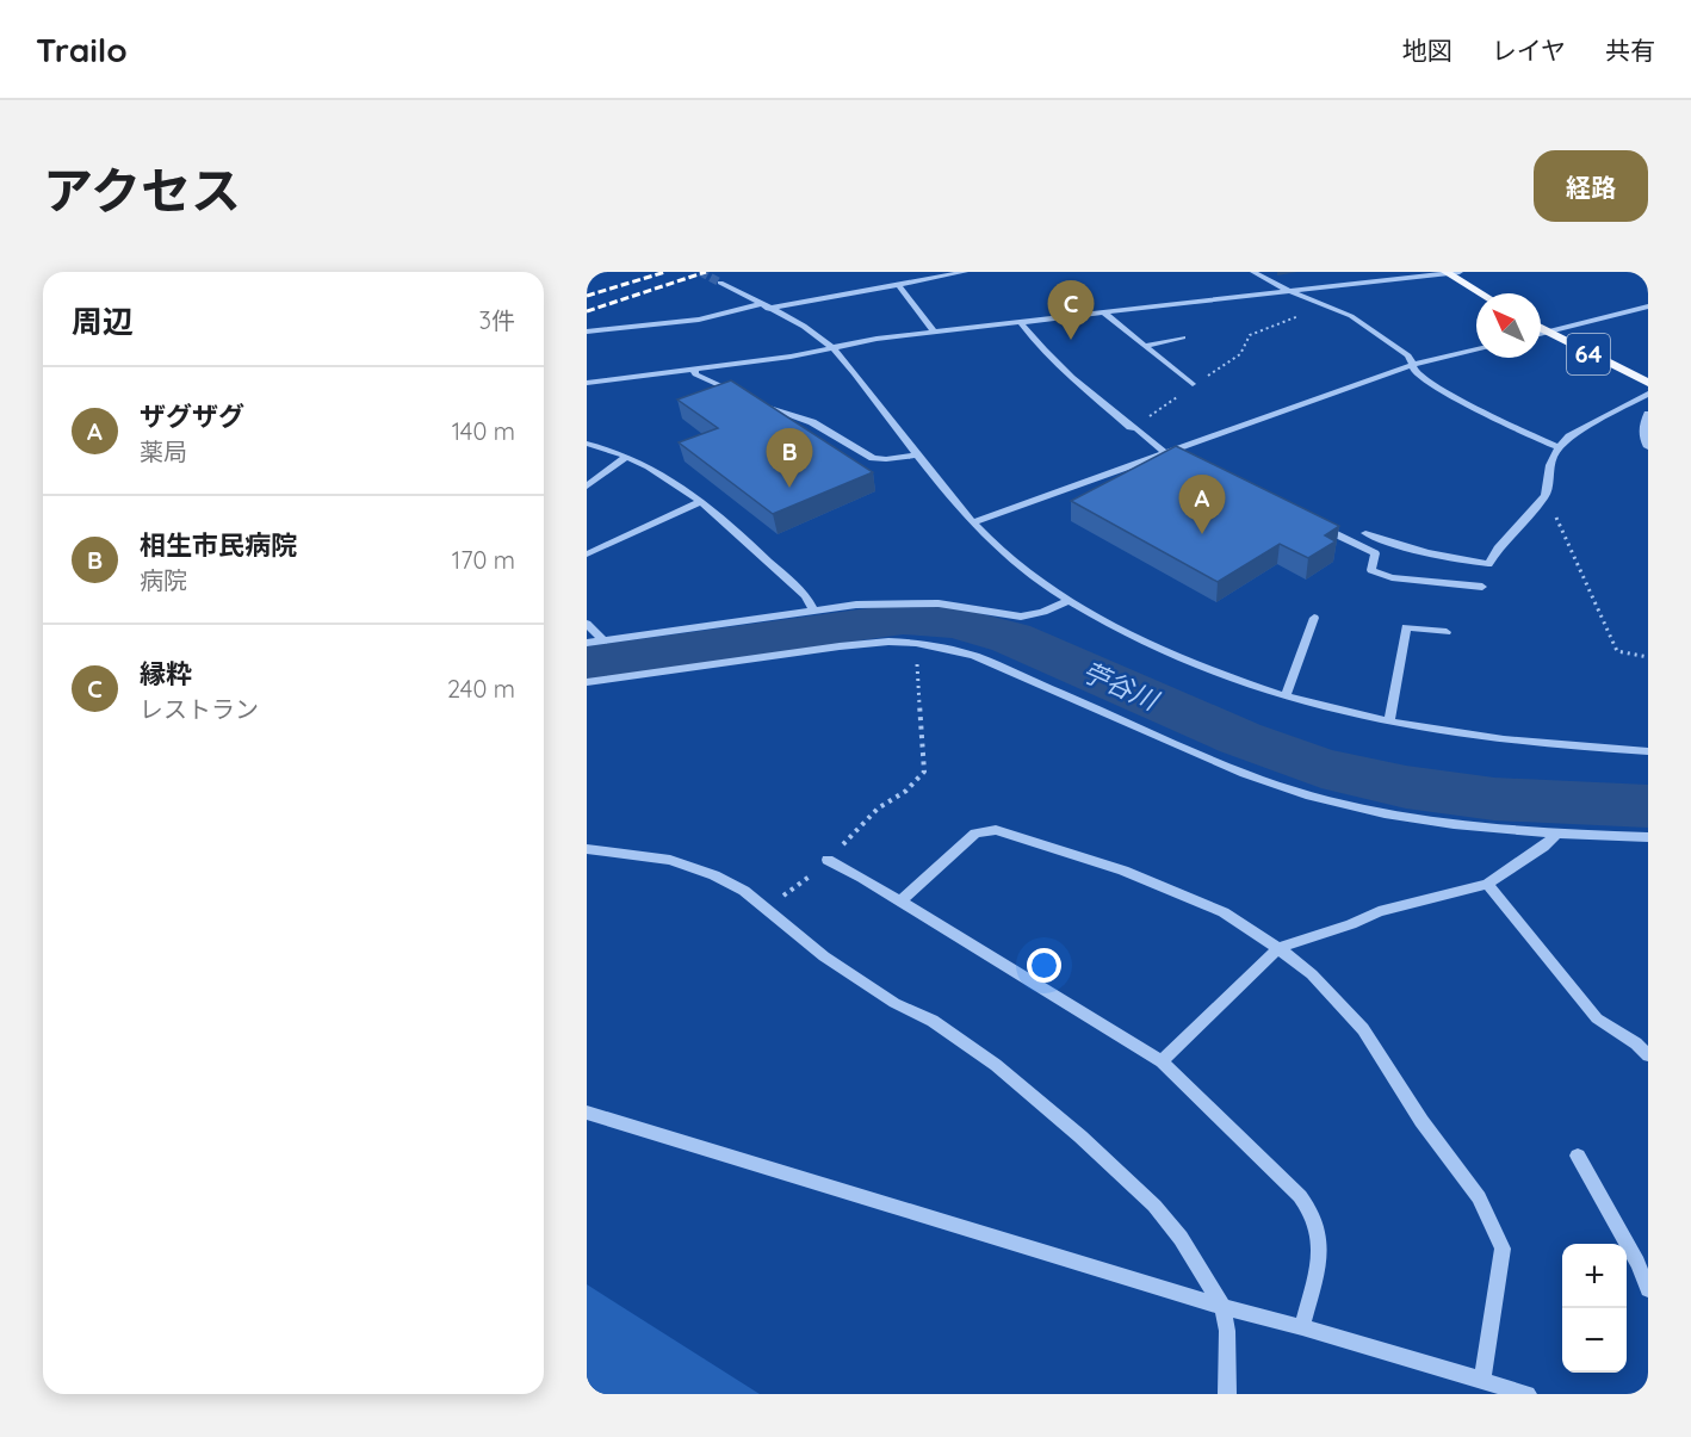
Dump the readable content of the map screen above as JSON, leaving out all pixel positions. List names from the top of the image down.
{
  "streets": {
    "main road": ["64"]
  },
  "water": ["苧谷川"],
  "north": "top left",
  "page": {
    "header": "Trailo",
    "nav": ["地図", "レイヤ", "共有"],
    "title": "アクセス",
    "buttons": "経路",
    "heading": ["周辺", "3件"],
    "pins": ["C", "B", "A"],
    "list": [
      {
        "mark": "A",
        "name": "ザグザグ",
        "note": "薬局",
        "value": "140 m"
      },
      {
        "mark": "B",
        "name": "相生市民病院",
        "note": "病院",
        "value": "170 m"
      },
      {
        "mark": "C",
        "name": "縁粋",
        "note": "レストラン",
        "value": "240 m"
      }
    ],
    "map_buttons": ["+", "−"]
  }
}
